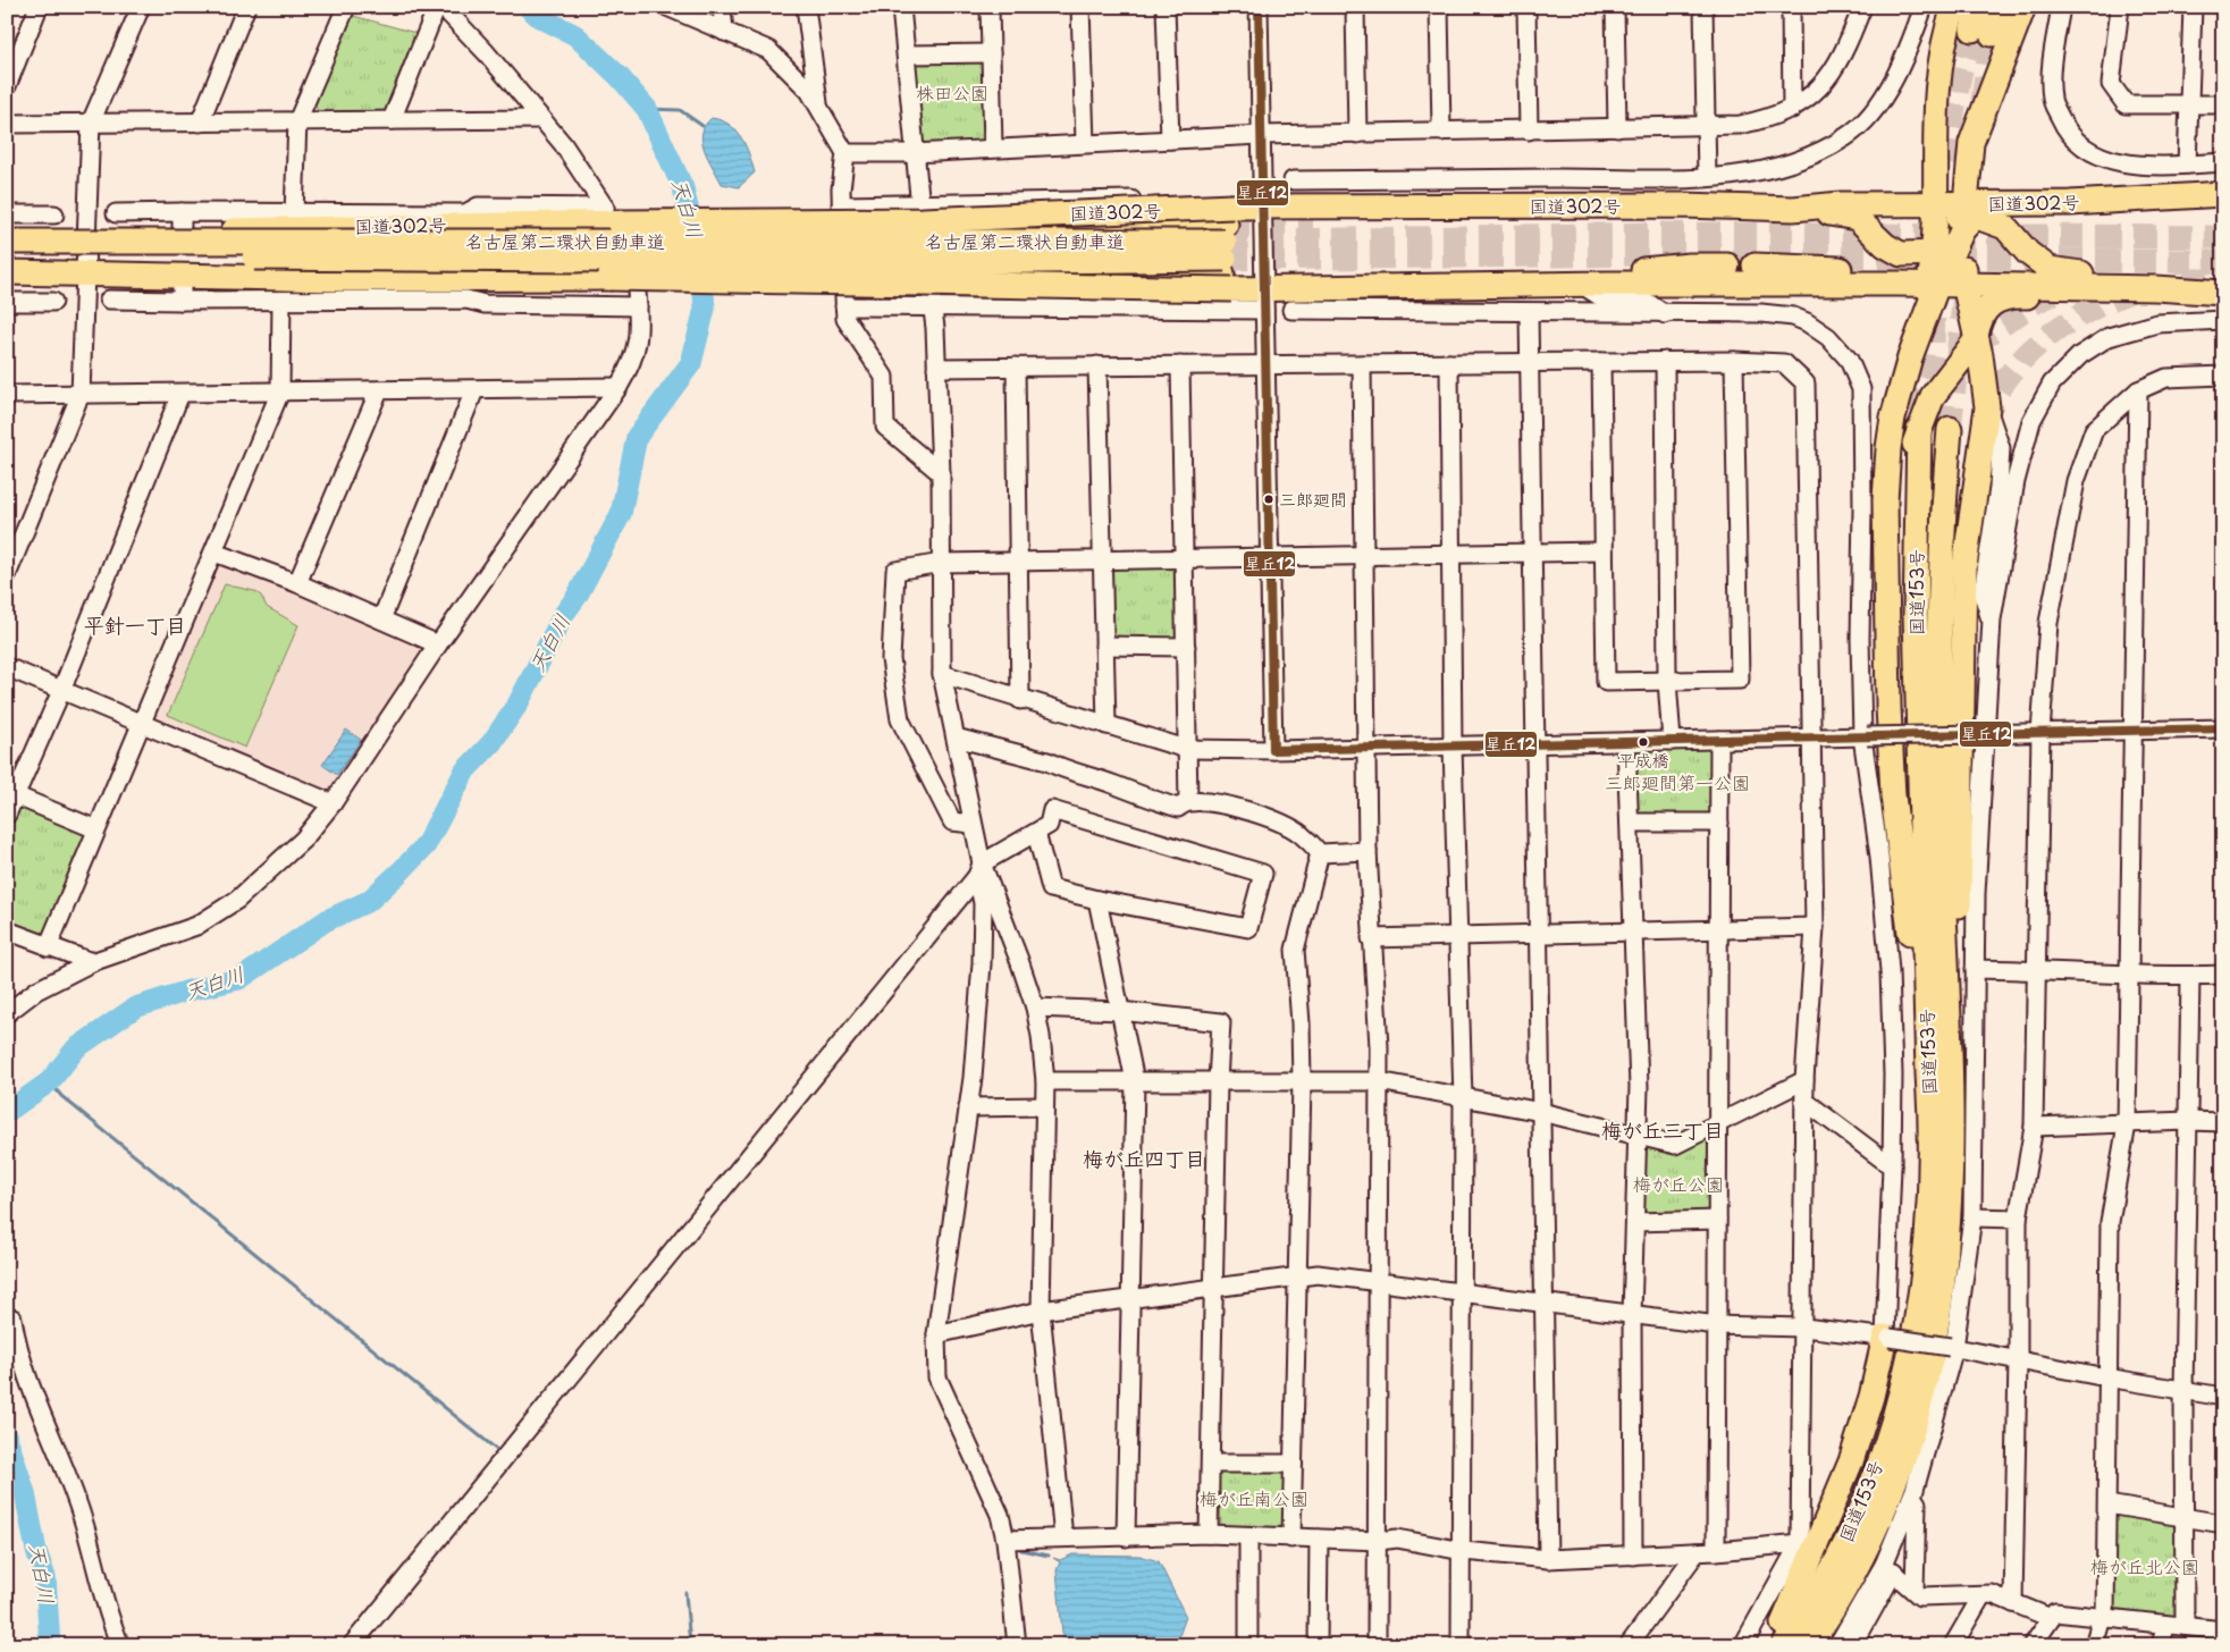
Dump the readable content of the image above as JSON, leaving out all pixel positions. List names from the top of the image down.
{
  "streets": {
    "highway": ["国道302号", "名古屋第二環状自動車道", "国道153号"]
  },
  "crossings": [
    ["国道302号", "名古屋第二環状自動車道"]
  ],
  "districts": ["平針一丁目", "梅が丘三丁目", "梅が丘四丁目"],
  "water": ["天白川"],
  "parks": [
    "株田公園",
    "三郎廻間第一公園",
    "梅が丘公園",
    "梅が丘南公園",
    "梅が丘北公園"
  ],
  "places": ["三郎廻間", "平成橋"],
  "lines": ["transit line 星丘12"]
}
